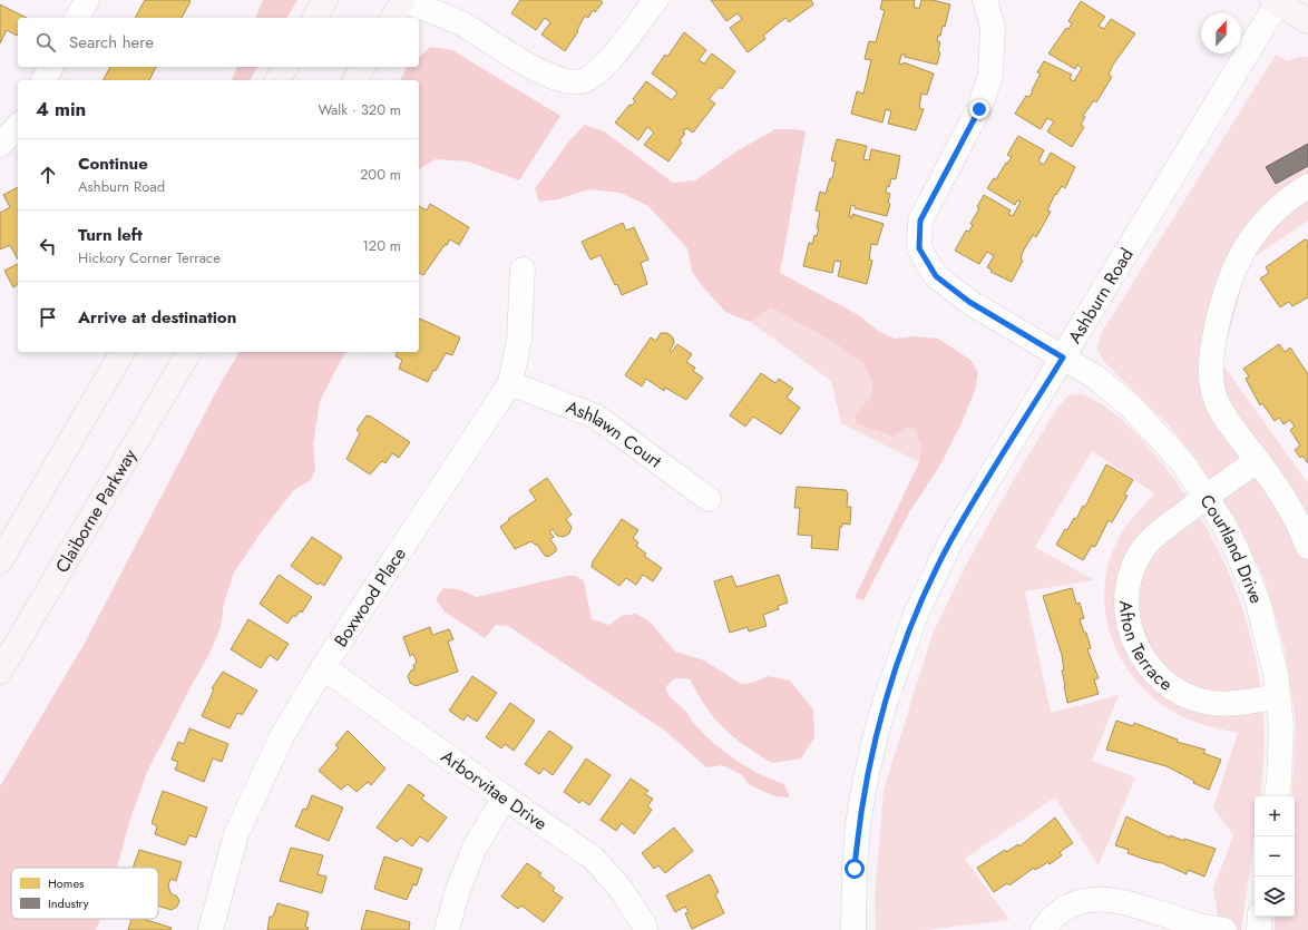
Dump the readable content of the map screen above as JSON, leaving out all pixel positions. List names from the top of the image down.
{
  "streets": {
    "main road": ["Claiborne Parkway"],
    "street": [
      "Ashburn Road",
      "Ashlawn Court",
      "Courtland Drive",
      "Boxwood Place",
      "Afton Terrace",
      "Arborvitae Drive"
    ]
  },
  "crossings": [
    ["Ashburn Road", "Courtland Drive"],
    ["Ashlawn Court", "Boxwood Place"],
    ["Courtland Drive", "Afton Terrace"],
    ["Boxwood Place", "Arborvitae Drive"]
  ],
  "legend": ["Homes", "Industry"],
  "north": "top",
  "page": {
    "search": "Search here",
    "heading": ["4 min", "Walk · 320 m"],
    "list": [
      ["Continue", "Ashburn Road", "200 m"],
      ["Turn left", "Hickory Corner Terrace", "120 m"],
      "Arrive at destination"
    ],
    "map_buttons": ["+", "−"]
  }
}
